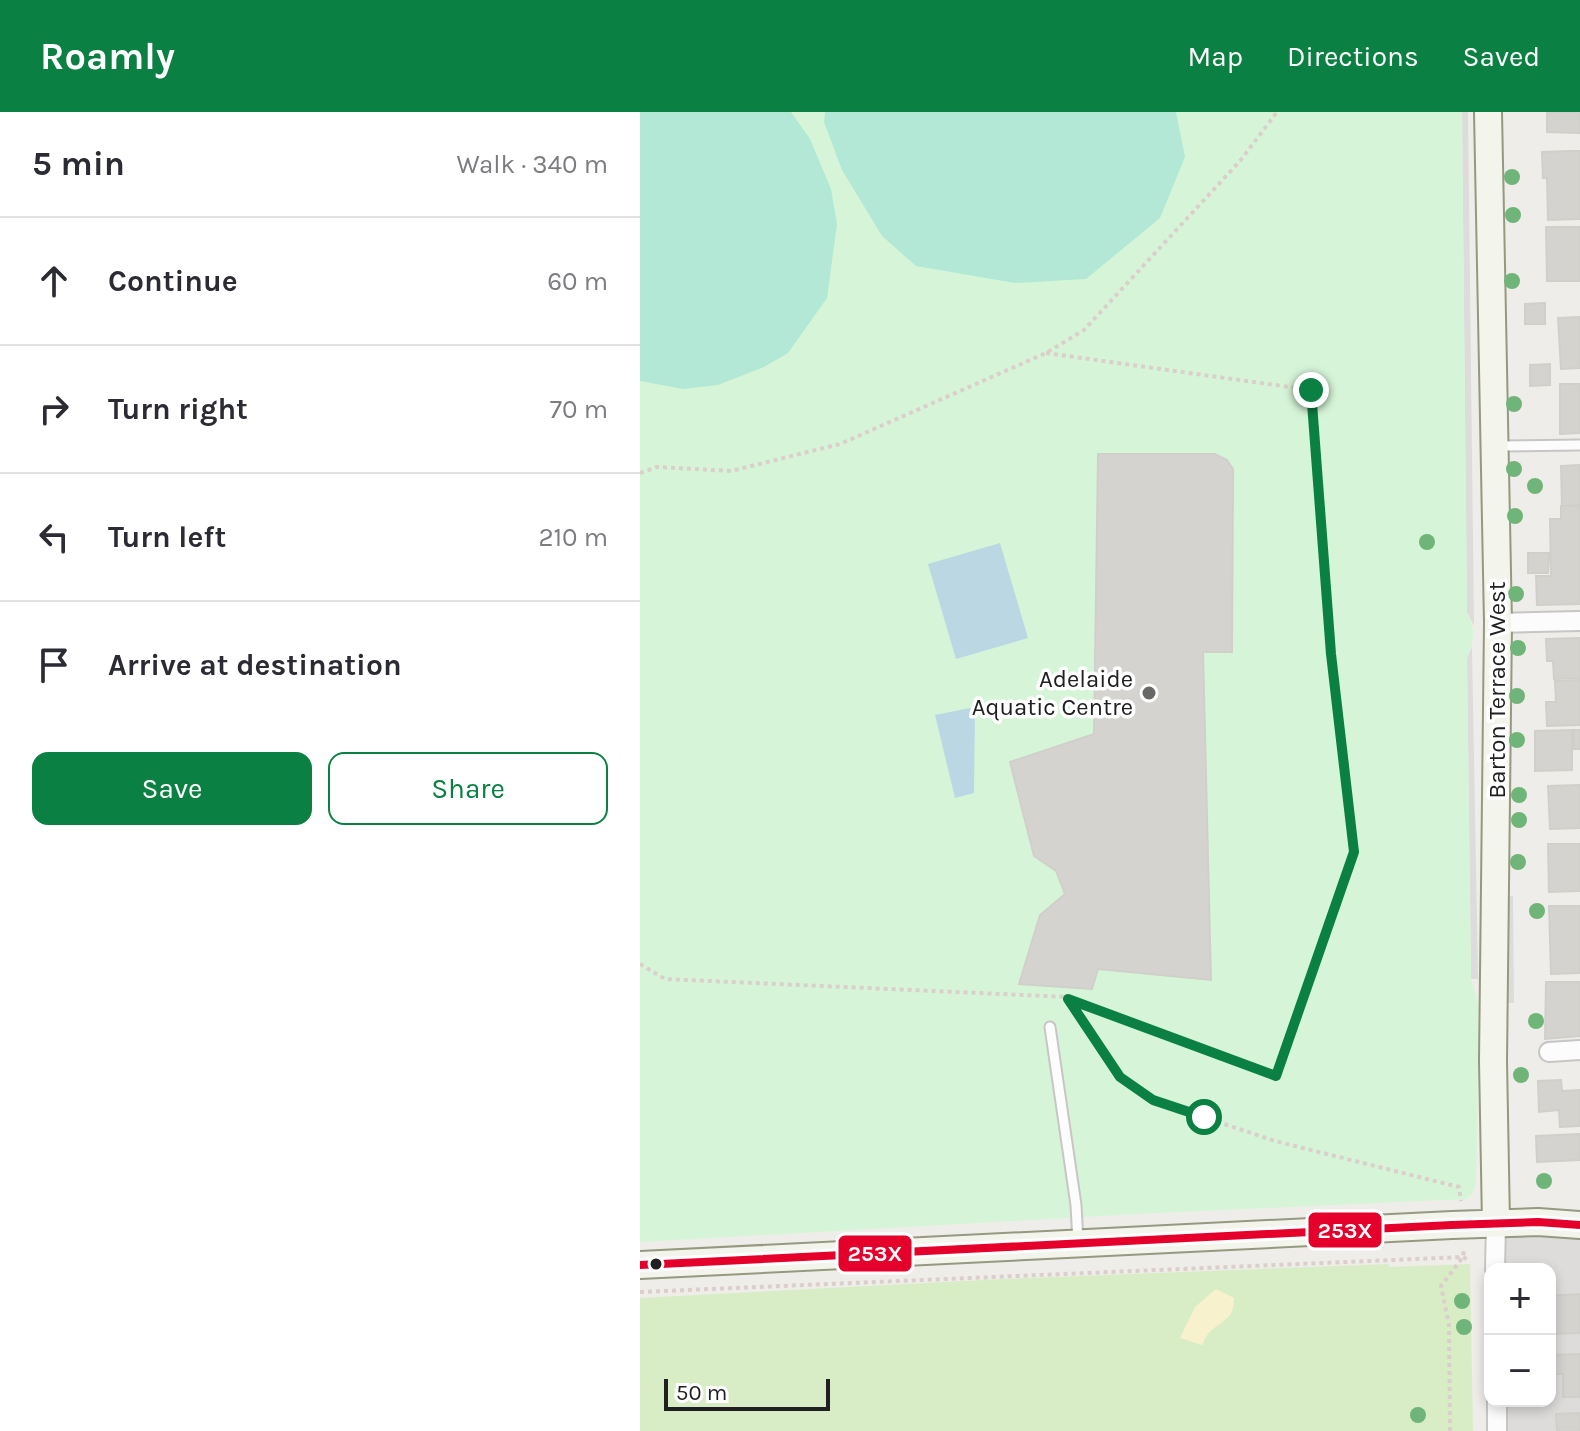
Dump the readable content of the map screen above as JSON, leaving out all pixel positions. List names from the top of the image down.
{
  "streets": {
    "street": ["Barton Terrace West"]
  },
  "places": ["Adelaide Aquatic Centre"],
  "lines": ["transit line 253X"],
  "scale_bar": "50 m",
  "page": {
    "header": "Roamly",
    "nav": ["Map", "Directions", "Saved"],
    "heading": ["5 min", "Walk · 340 m"],
    "list": [
      ["Continue", "60 m"],
      ["Turn right", "70 m"],
      ["Turn left", "210 m"],
      "Arrive at destination"
    ],
    "buttons": ["Save", "Share"],
    "map_buttons": ["+", "−"],
    "scale": "50 m"
  }
}
